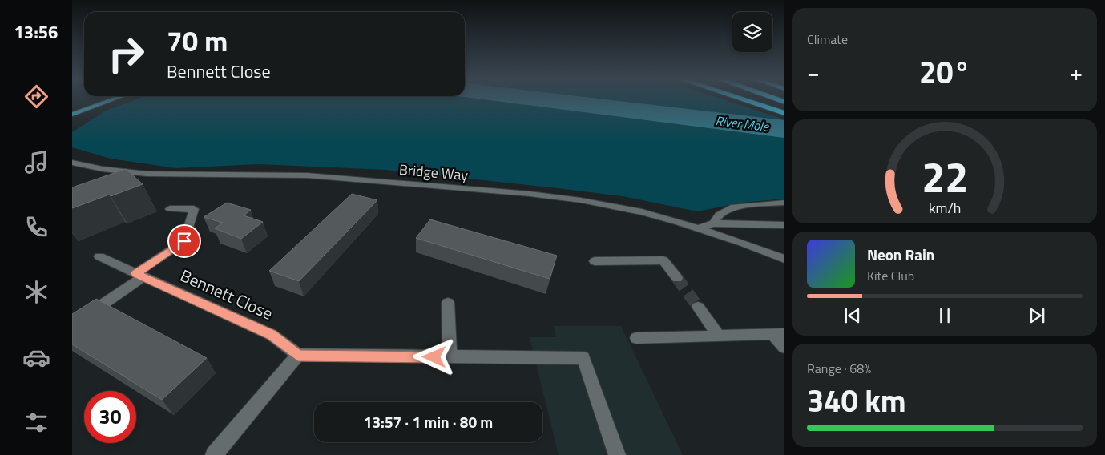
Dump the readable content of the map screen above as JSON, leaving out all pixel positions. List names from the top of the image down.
{
  "streets": {
    "street": ["Bridge Way", "Bennett Close"]
  },
  "water": ["River Mole"],
  "page": {
    "tabs": "13:56",
    "tile": [
      "Climate",
      ["Range · 68%", "340 km"]
    ],
    "turn": ["70 m", "Bennett Close"],
    "heat": ["−", "20°", "+"],
    "song": ["Neon Rain", "Kite Club"],
    "limit": "30",
    "trip": "13:57 · 1 min · 80 m",
    "gauge": ["22", "km/h"]
  }
}
